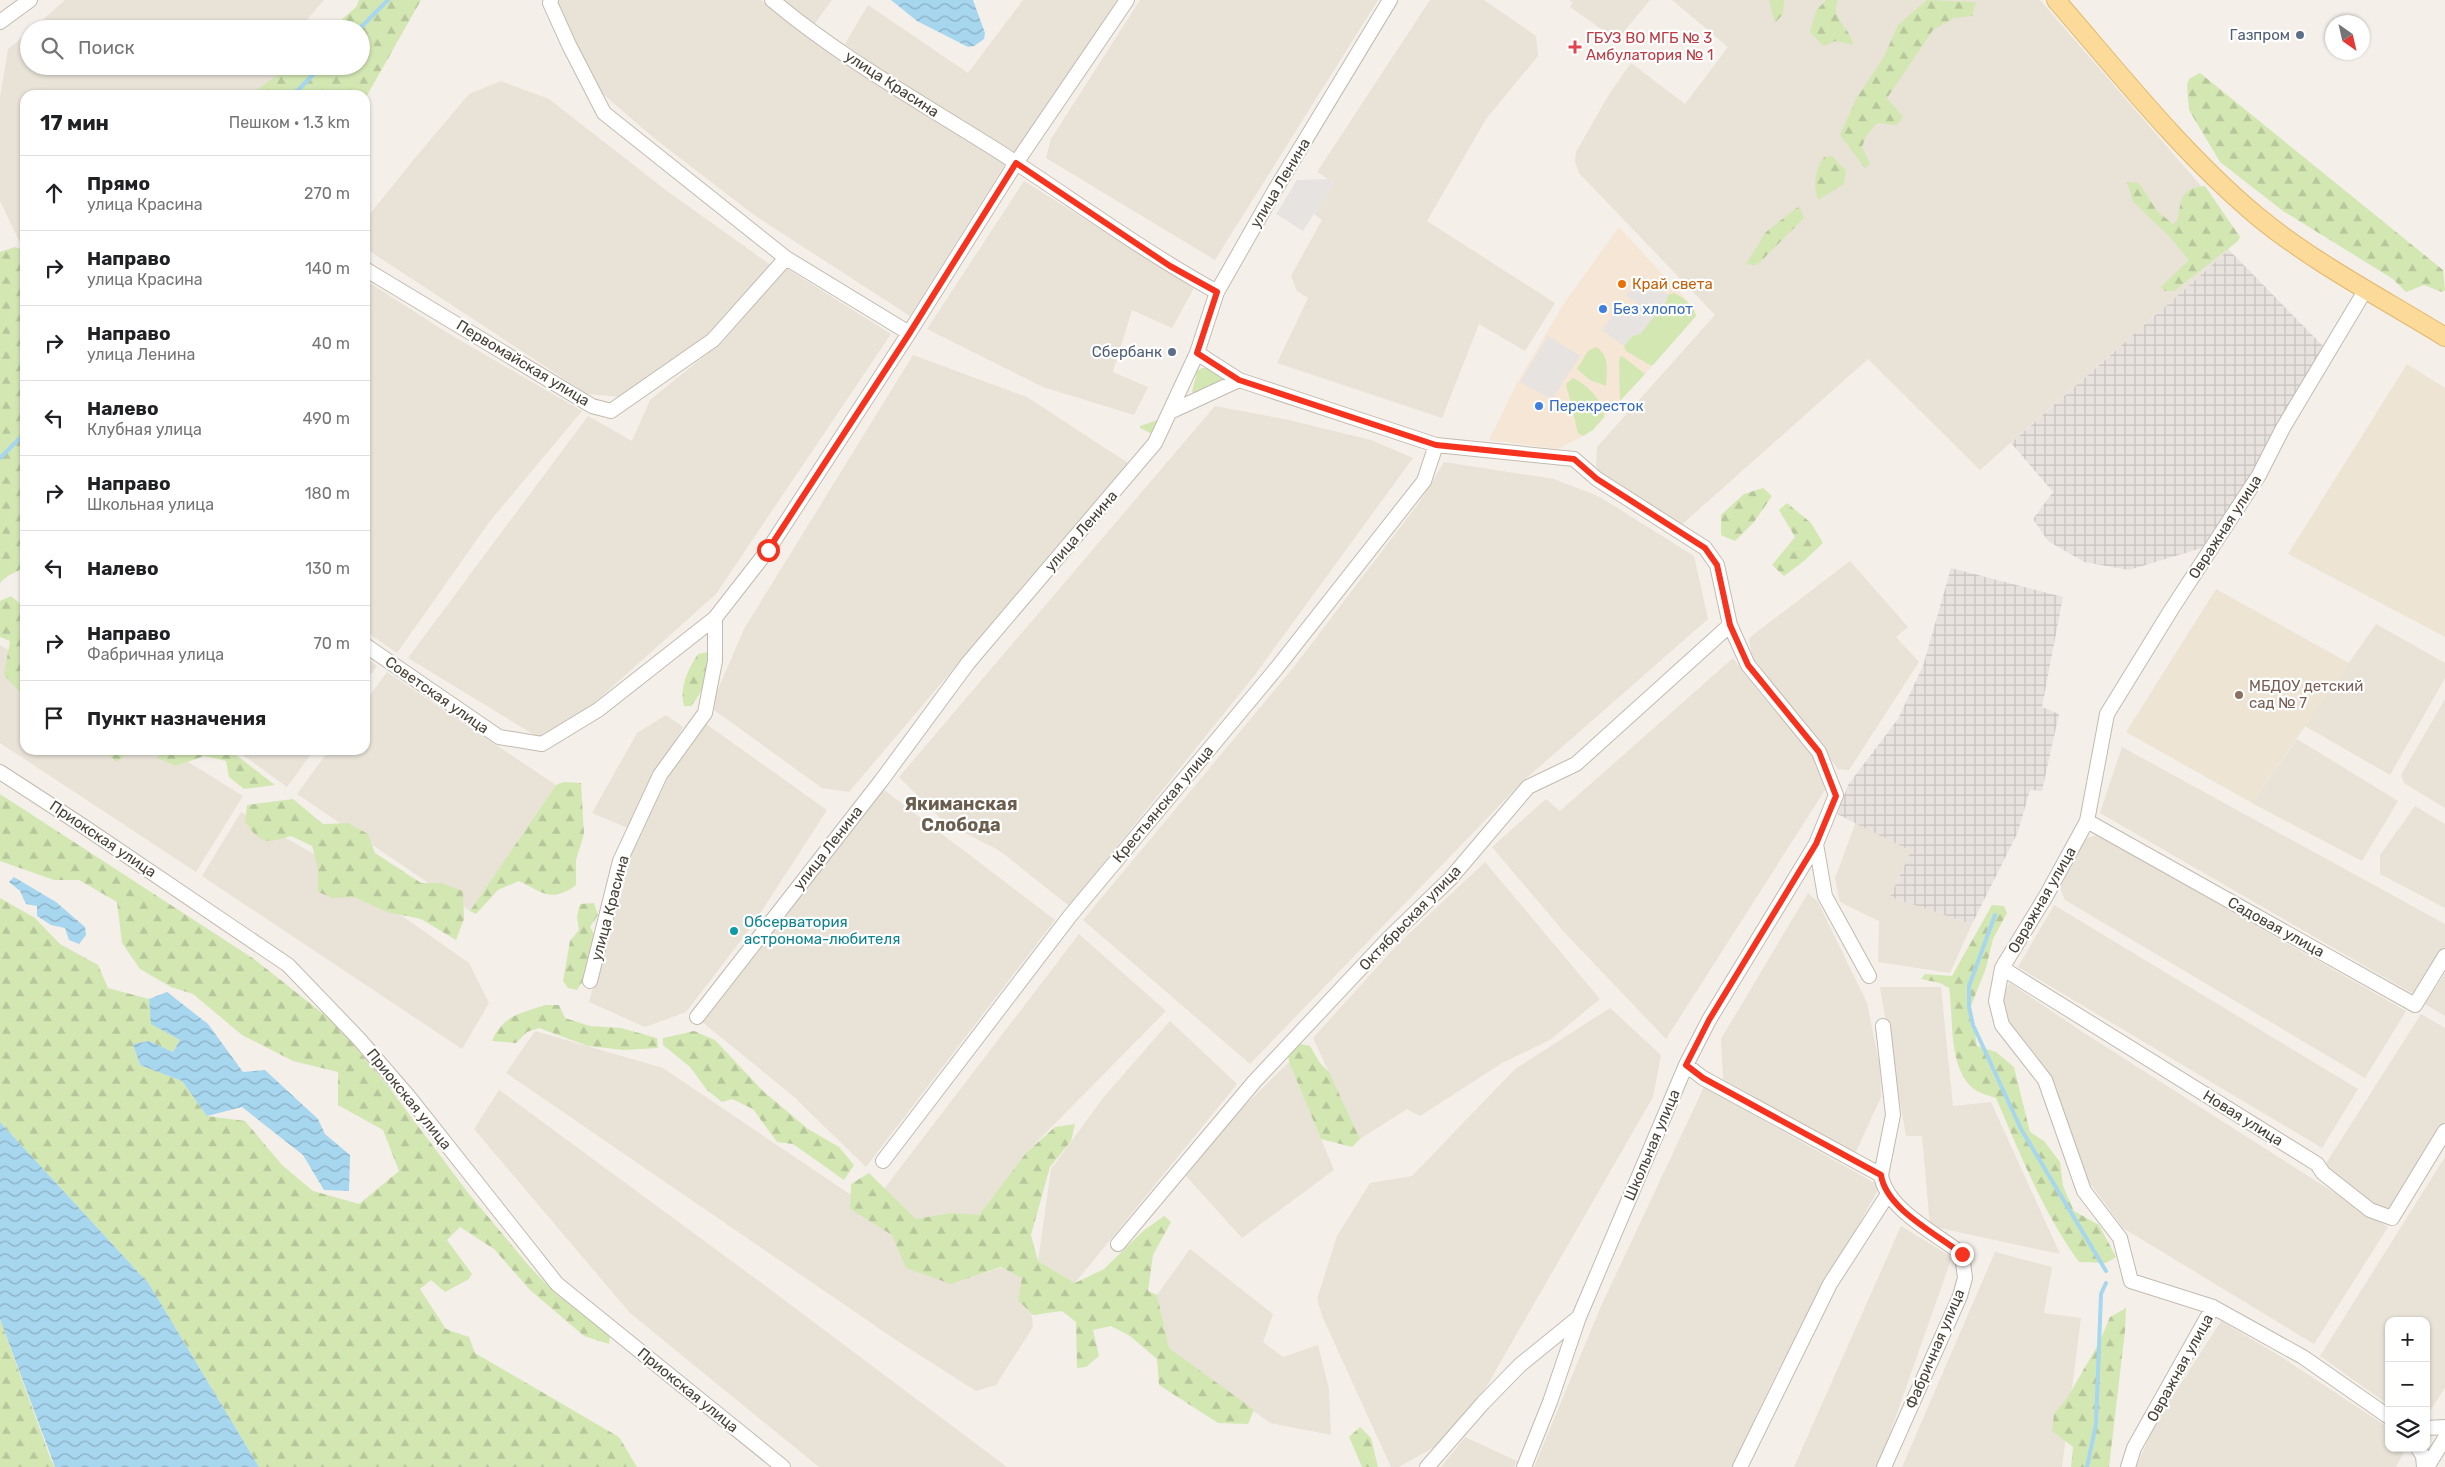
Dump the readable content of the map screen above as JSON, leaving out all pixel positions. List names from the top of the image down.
{
  "streets": {
    "street": [
      "улица Красина",
      "улица Ленина",
      "Первомайская улица",
      "Овражная улица",
      "Советская улица",
      "Крестьянская улица",
      "Приокская улица",
      "Октябрьская улица",
      "Садовая улица",
      "Новая улица",
      "Школьная улица",
      "Фабричная улица"
    ]
  },
  "crossings": [
    ["улица Красина", "улица Ленина"],
    ["улица Красина", "Советская улица"],
    ["Овражная улица", "Садовая улица"],
    ["Овражная улица", "Новая улица"],
    ["Октябрьская улица", "Школьная улица"]
  ],
  "districts": ["Якиманская Слобода"],
  "places": {
    "other": [
      "Газпром",
      "Край света",
      "Без хлопот",
      "Сбербанк",
      "Перекресток",
      "МБДОУ детский сад № 7",
      "Обсерватория астронома-любителя"
    ],
    "health": ["ГБУЗ ВО МГБ № 3 Амбулатория № 1"]
  },
  "north": "bottom right",
  "page": {
    "search": "Поиск",
    "heading": ["17 мин", "Пешком · 1.3 km"],
    "list": [
      ["Прямо", "улица Красина", "270 m"],
      ["Направо", "улица Красина", "140 m"],
      ["Направо", "улица Ленина", "40 m"],
      ["Налево", "Клубная улица", "490 m"],
      ["Направо", "Школьная улица", "180 m"],
      ["Налево", "130 m"],
      ["Направо", "Фабричная улица", "70 m"],
      "Пункт назначения"
    ],
    "map_buttons": ["+", "−"]
  }
}
